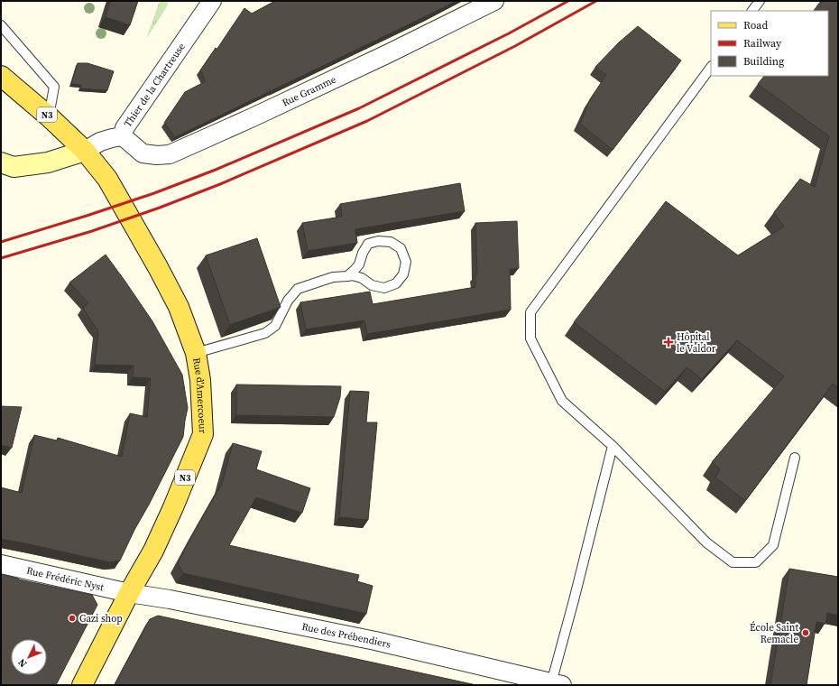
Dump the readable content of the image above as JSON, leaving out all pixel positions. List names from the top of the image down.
{
  "streets": {
    "main road": ["N3", "Rue d'Amercoeur"],
    "street": [
      "Thier de la Chartreuse",
      "Rue Gramme",
      "Rue Frédéric Nyst",
      "Rue des Prébendiers"
    ]
  },
  "crossings": [
    ["Thier de la Chartreuse", "Rue Gramme"],
    ["Thier de la Chartreuse", "N3"],
    ["Thier de la Chartreuse", "Rue d'Amercoeur"],
    ["N3", "Rue d'Amercoeur"],
    ["Rue d'Amercoeur", "Rue Frédéric Nyst"],
    ["Rue d'Amercoeur", "Rue des Prébendiers"],
    ["Rue Frédéric Nyst", "Rue des Prébendiers"]
  ],
  "places": {
    "health": ["Hôpital le Valdor"],
    "other": ["Gazi shop", "École Saint Remacle"]
  },
  "legend": ["Road", "Railway", "Building"],
  "north": "bottom left"
}
